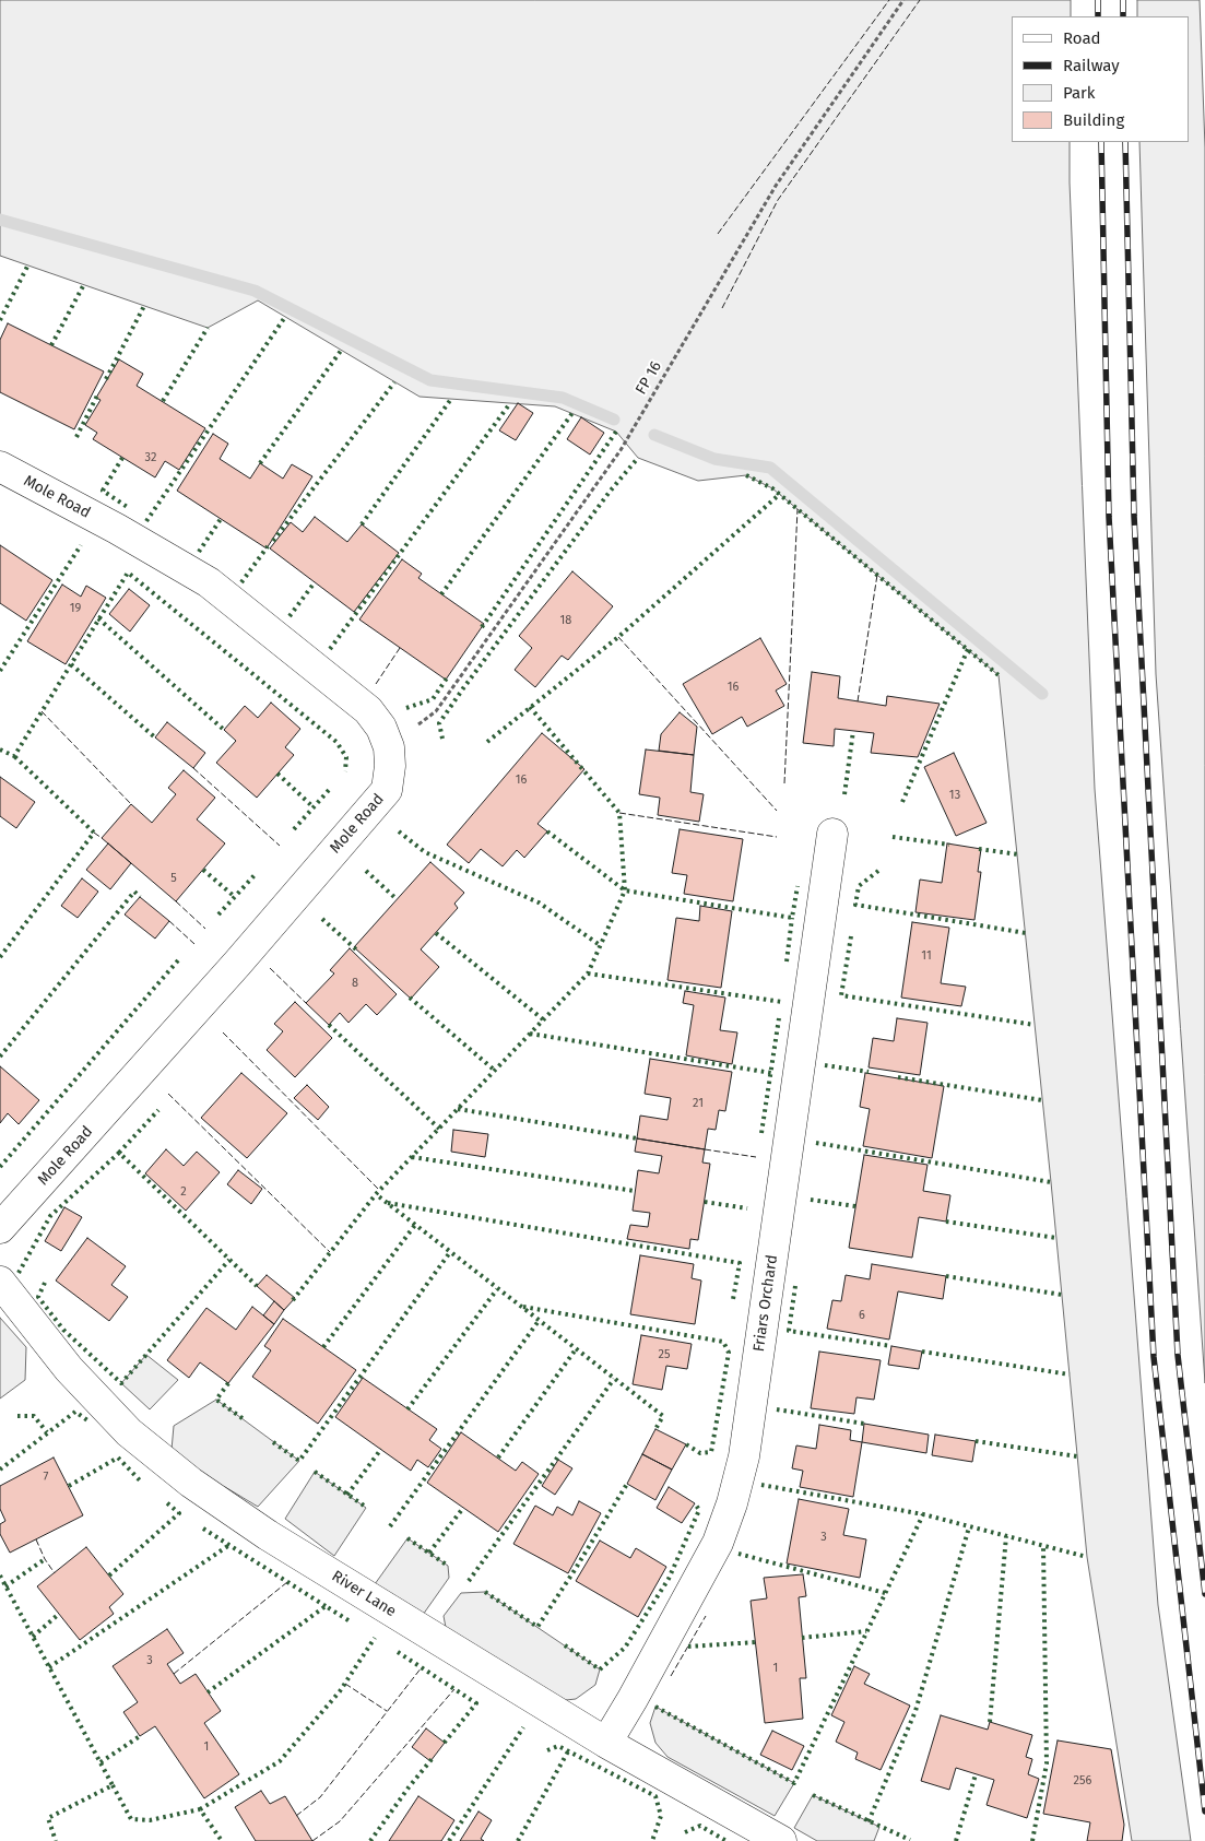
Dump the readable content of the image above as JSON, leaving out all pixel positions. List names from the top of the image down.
{
  "streets": {
    "street": ["Mole Road", "Friars Orchard", "River Lane"],
    "path": ["FP 16"]
  },
  "crossings": [
    ["FP 16", "Mole Road"],
    ["Friars Orchard", "River Lane"]
  ],
  "house_numbers": [
    "32",
    "19",
    "18",
    "16",
    "16",
    "13",
    "5",
    "11",
    "8",
    "21",
    "2",
    "6",
    "25",
    "7",
    "3",
    "3",
    "1",
    "1",
    "256"
  ],
  "legend": [
    "Road",
    "Railway",
    "Park",
    "Building"
  ]
}
